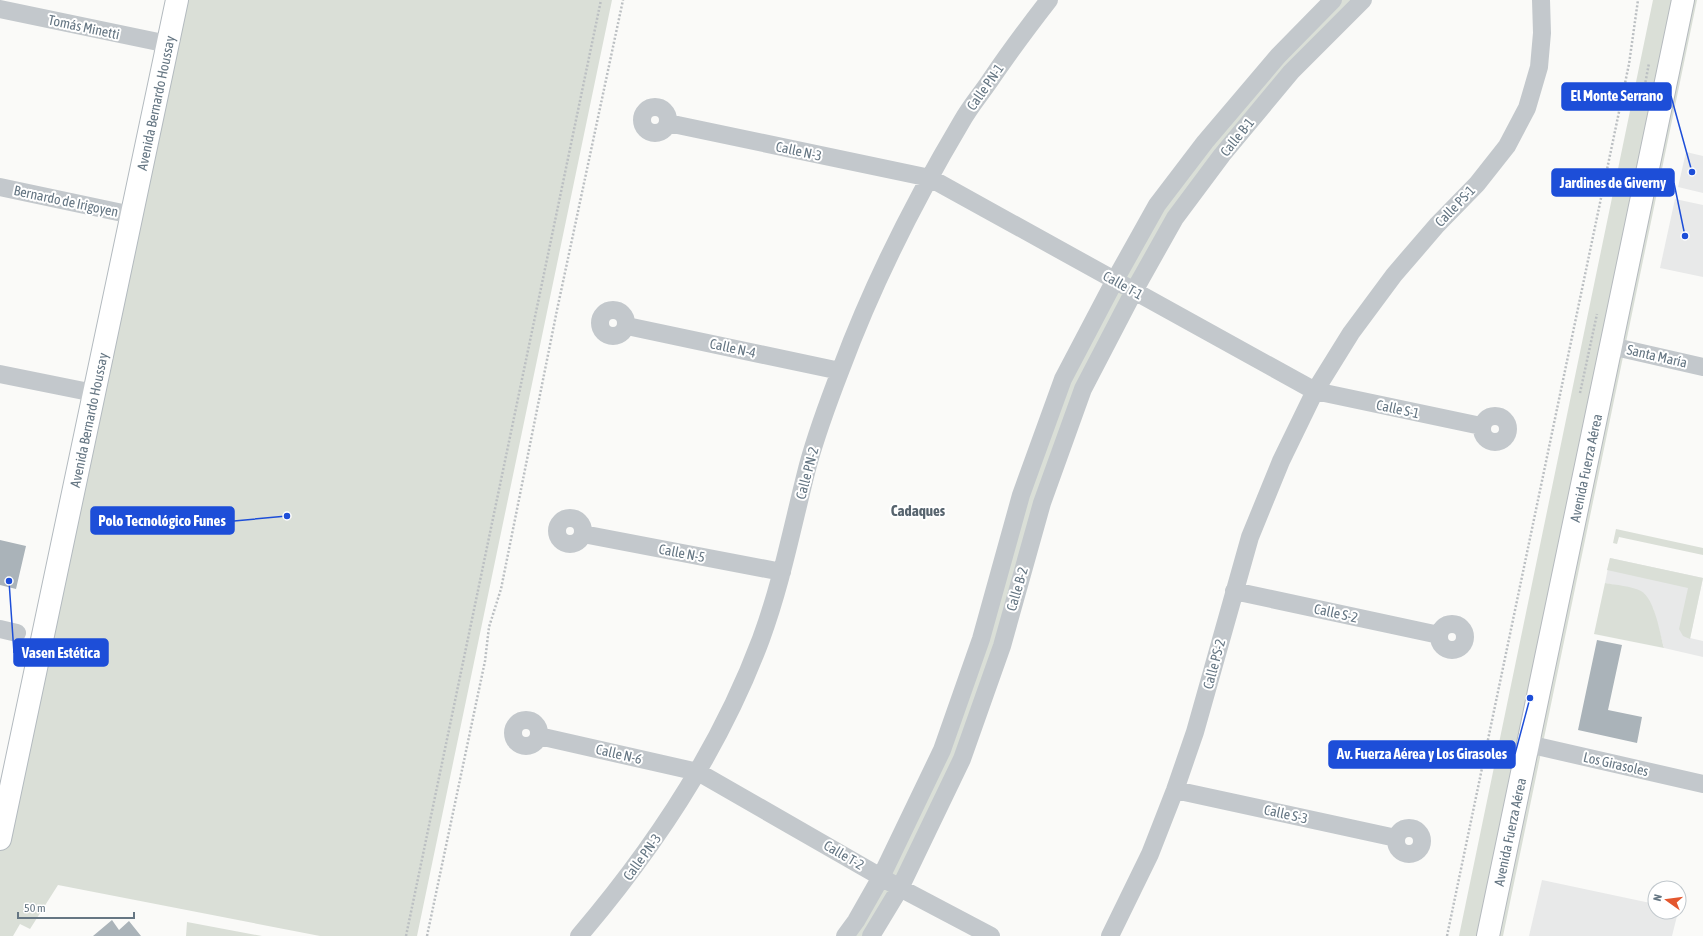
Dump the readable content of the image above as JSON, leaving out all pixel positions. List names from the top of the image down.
{
  "streets": {
    "main road": ["Avenida Bernardo Houssay", "Avenida Fuerza Aérea"],
    "street": [
      "Tomás Minetti",
      "Calle PN-1",
      "Calle B-1",
      "Calle N-3",
      "Bernardo de Irigoyen",
      "Calle PS-1",
      "Calle T-1",
      "Calle N-4",
      "Santa María",
      "Calle S-1",
      "Calle PN-2",
      "Calle N-5",
      "Calle B-2",
      "Calle S-2",
      "Calle PS-2",
      "Calle N-6",
      "Los Girasoles",
      "Calle S-3",
      "Calle T-2",
      "Calle PN-3"
    ]
  },
  "crossings": [
    ["Tomás Minetti", "Avenida Bernardo Houssay"],
    ["Calle PN-1", "Calle N-3"],
    ["Calle PN-1", "Calle T-1"],
    ["Calle PN-1", "Calle PN-2"],
    ["Avenida Bernardo Houssay", "Bernardo de Irigoyen"],
    ["Calle B-1", "Calle T-1"],
    ["Calle B-1", "Calle B-2"],
    ["Calle N-3", "Calle T-1"],
    ["Calle N-3", "Calle PN-2"],
    ["Calle PS-1", "Calle T-1"],
    ["Calle PS-1", "Calle S-1"],
    ["Calle PS-1", "Calle PS-2"],
    ["Calle T-1", "Calle S-1"],
    ["Calle T-1", "Calle PN-2"],
    ["Calle T-1", "Calle B-2"],
    ["Calle T-1", "Calle PS-2"],
    ["Calle N-4", "Calle PN-2"],
    ["Santa María", "Avenida Fuerza Aérea"],
    ["Calle S-1", "Calle PS-2"],
    ["Avenida Fuerza Aérea", "Los Girasoles"],
    ["Calle PN-2", "Calle N-5"],
    ["Calle PN-2", "Calle N-6"],
    ["Calle PN-2", "Calle T-2"],
    ["Calle PN-2", "Calle PN-3"],
    ["Calle B-2", "Calle T-2"],
    ["Calle S-2", "Calle PS-2"],
    ["Calle PS-2", "Calle S-3"],
    ["Calle N-6", "Calle T-2"],
    ["Calle N-6", "Calle PN-3"],
    ["Calle T-2", "Calle PN-3"]
  ],
  "districts": ["Cadaques"],
  "places": [
    "El Monte Serrano",
    "Jardines de Giverny",
    "Polo Tecnológico Funes",
    "Vasen Estética",
    "Av. Fuerza Aérea y Los Girasoles"
  ],
  "scale_bar": "50 m",
  "north": "left"
}
